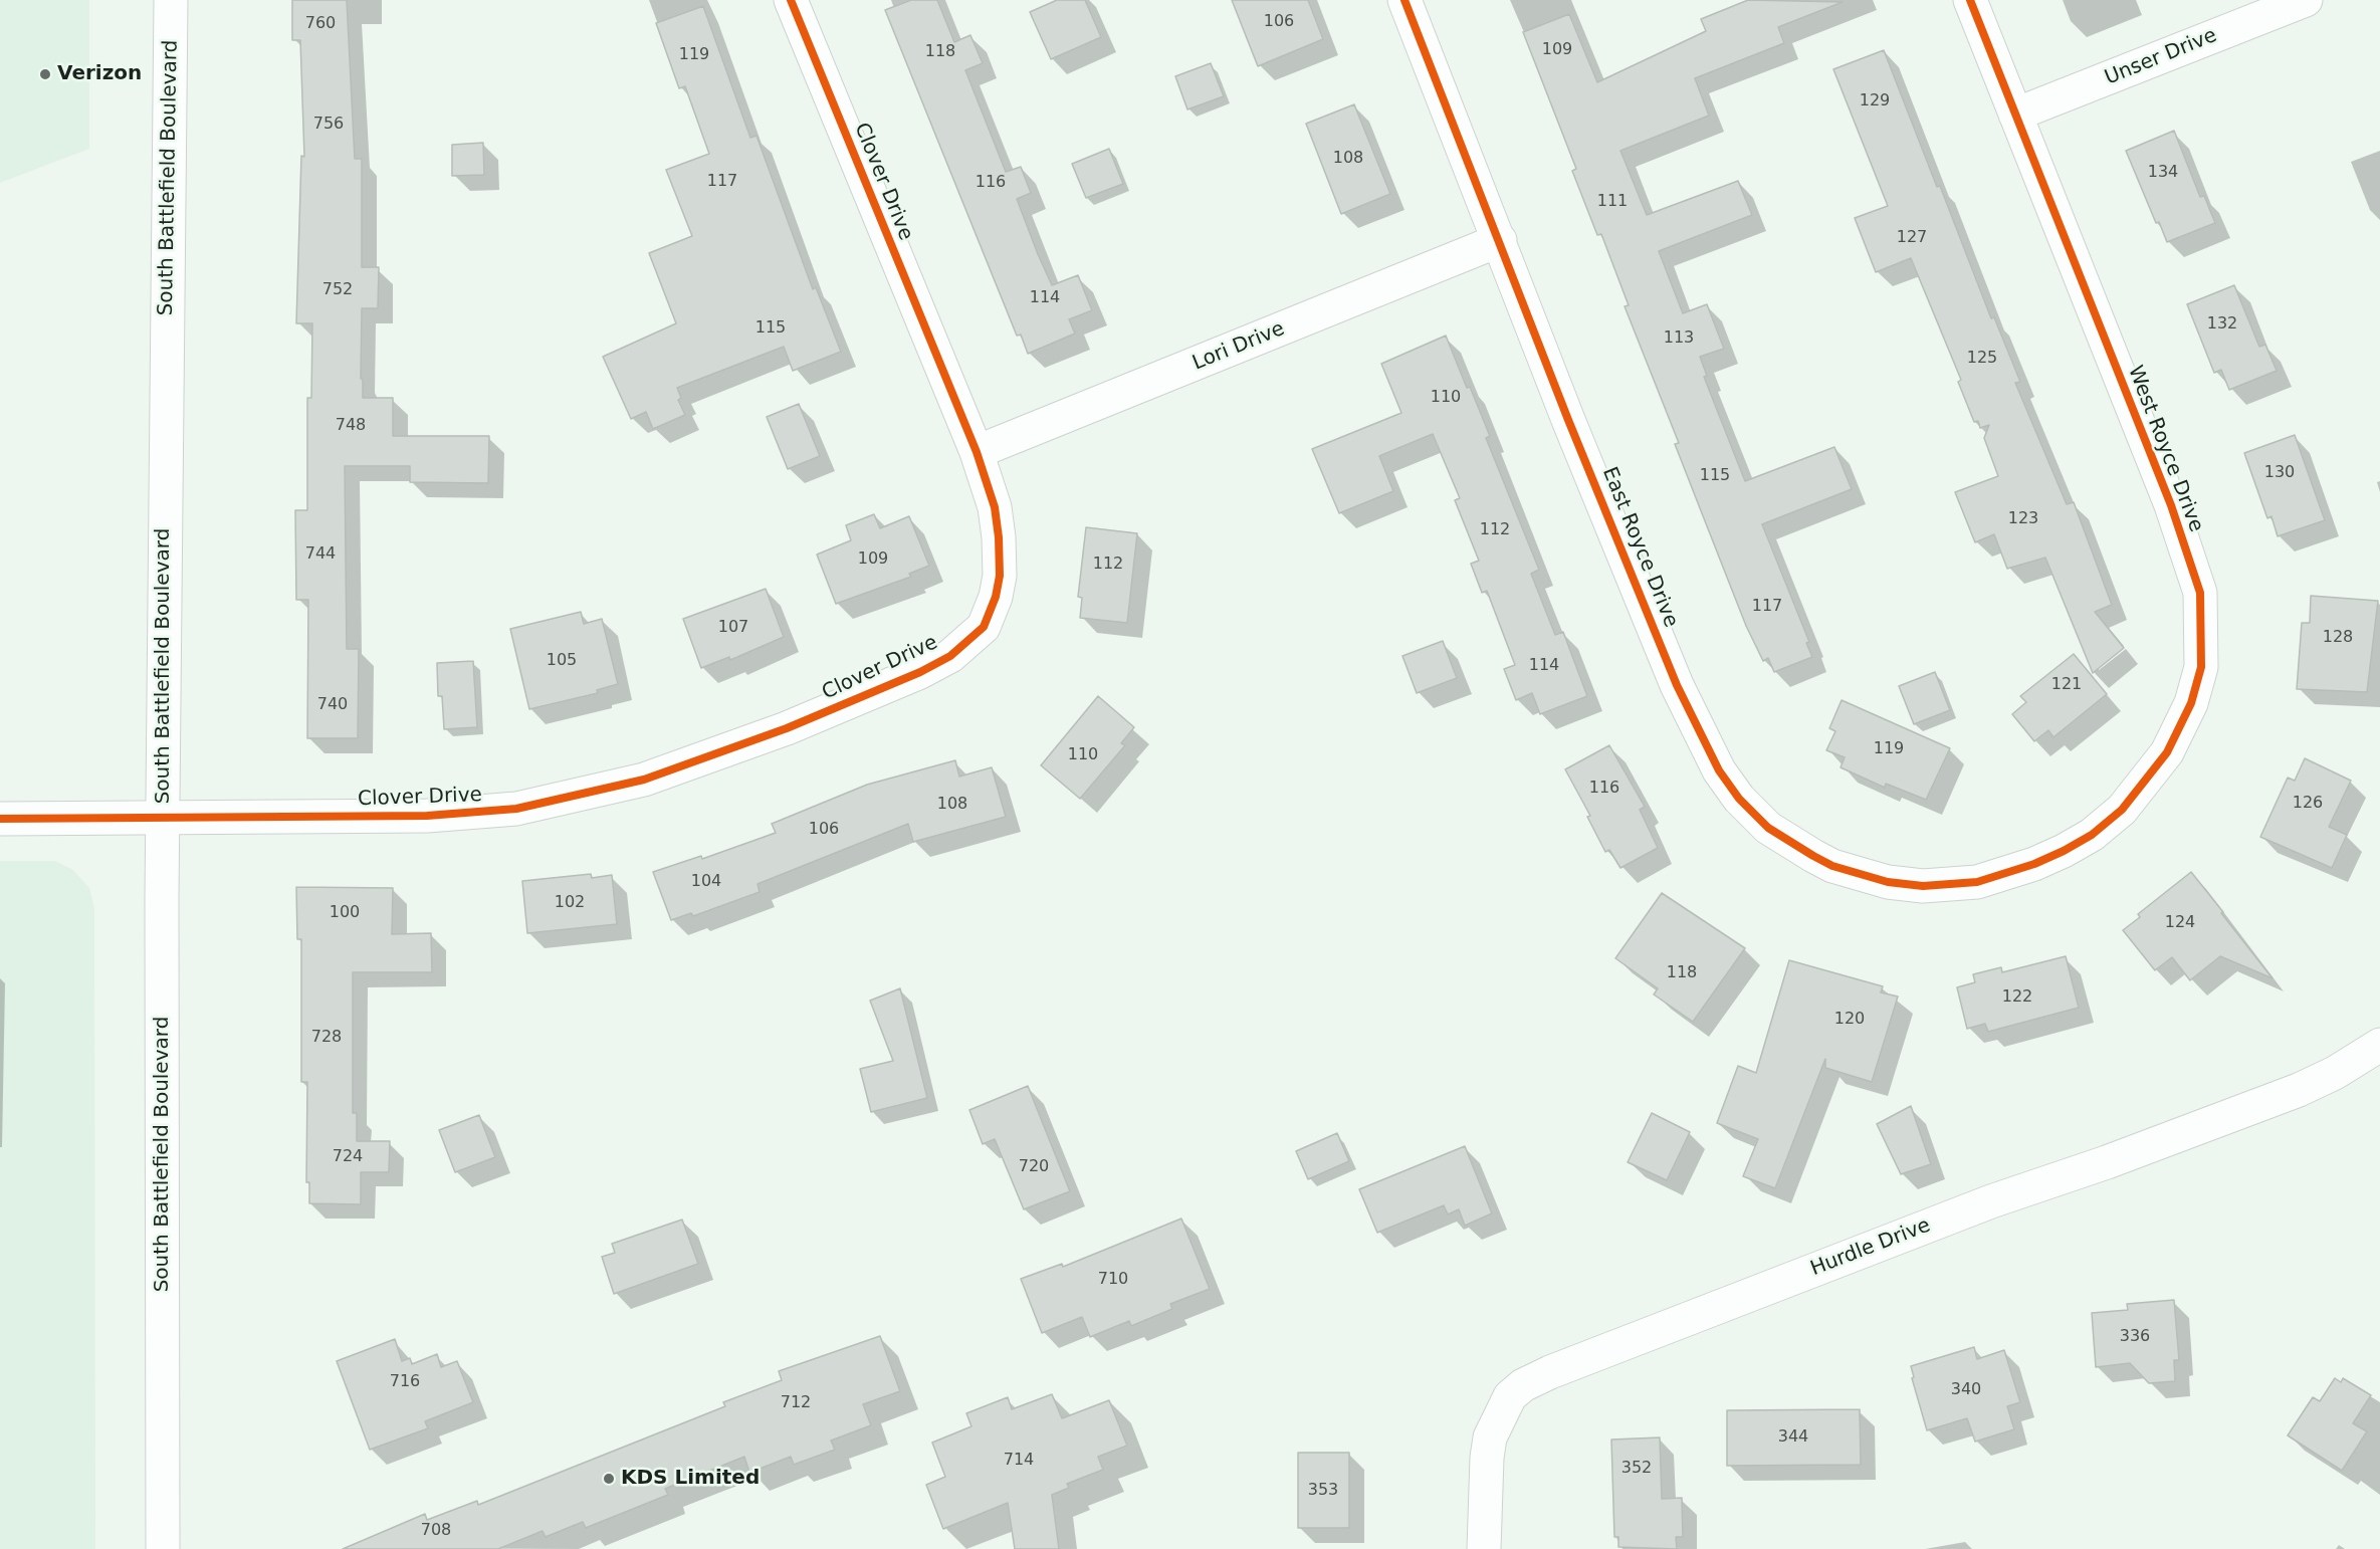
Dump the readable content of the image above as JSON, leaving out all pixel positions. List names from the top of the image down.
{
  "streets": {
    "street": [
      "Unser Drive",
      "South Battlefield Boulevard",
      "Clover Drive",
      "Lori Drive",
      "West Royce Drive",
      "East Royce Drive",
      "Hurdle Drive"
    ]
  },
  "crossings": [
    ["Unser Drive", "West Royce Drive"],
    ["South Battlefield Boulevard", "Clover Drive"],
    ["Clover Drive", "Lori Drive"],
    ["Lori Drive", "East Royce Drive"],
    ["West Royce Drive", "East Royce Drive"]
  ],
  "places": ["Verizon", "KDS Limited"],
  "house_numbers": [
    "106",
    "760",
    "109",
    "118",
    "119",
    "129",
    "756",
    "108",
    "134",
    "117",
    "116",
    "111",
    "127",
    "752",
    "114",
    "132",
    "115",
    "113",
    "125",
    "110",
    "748",
    "130",
    "115",
    "123",
    "112",
    "744",
    "109",
    "112",
    "117",
    "107",
    "128",
    "105",
    "114",
    "121",
    "740",
    "119",
    "110",
    "116",
    "126",
    "108",
    "106",
    "104",
    "102",
    "100",
    "124",
    "118",
    "122",
    "120",
    "728",
    "724",
    "720",
    "710",
    "336",
    "716",
    "340",
    "712",
    "344",
    "714",
    "352",
    "353",
    "708"
  ]
}
